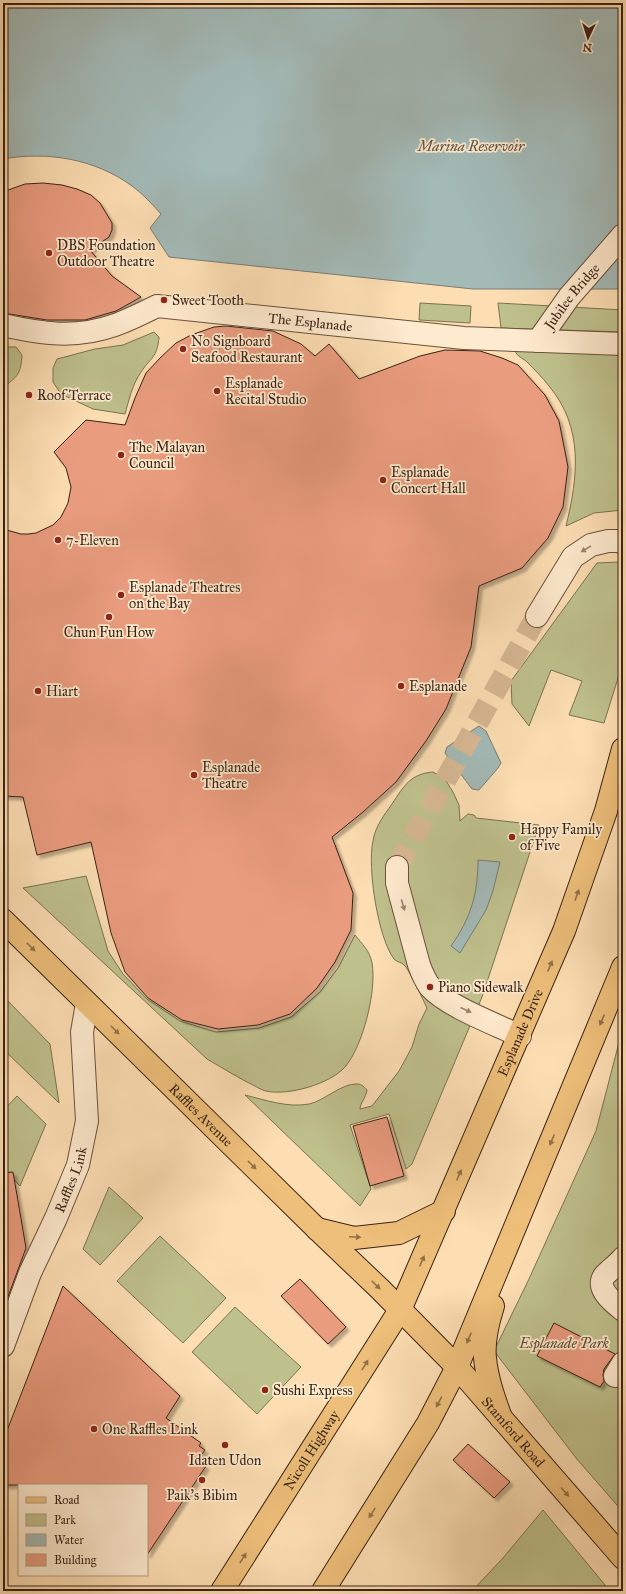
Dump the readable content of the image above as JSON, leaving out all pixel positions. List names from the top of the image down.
{
  "streets": {
    "main road": [
      "Esplanade Drive",
      "Raffles Avenue",
      "Stamford Road",
      "Nicoll Highway"
    ],
    "street": ["Jubilee Bridge", "The Esplanade", "Raffles Link"]
  },
  "crossings": [
    ["Jubilee Bridge", "The Esplanade"],
    ["Esplanade Drive", "Raffles Avenue"],
    ["Esplanade Drive", "Stamford Road"],
    ["Esplanade Drive", "Nicoll Highway"],
    ["Raffles Avenue", "Raffles Link"],
    ["Raffles Avenue", "Stamford Road"],
    ["Raffles Avenue", "Nicoll Highway"],
    ["Stamford Road", "Nicoll Highway"]
  ],
  "one_way": ["Raffles Avenue", "Stamford Road"],
  "water": ["Marina Reservoir"],
  "parks": ["Esplanade Park"],
  "places": [
    "DBS Foundation Outdoor Theatre",
    "Sweet Tooth",
    "No Signboard Seafood Restaurant",
    "Esplanade Recital Studio",
    "Roof Terrace",
    "The Malayan Council",
    "Esplanade Concert Hall",
    "7-Eleven",
    "Esplanade Theatres on the Bay",
    "Chun Fun How",
    "Esplanade",
    "Hiart",
    "Esplanade Theatre",
    "Happy Family of Five",
    "Piano Sidewalk",
    "Sushi Express",
    "One Raffles Link",
    "Idaten Udon",
    "Paik's Bibim"
  ],
  "legend": [
    "Road",
    "Park",
    "Water",
    "Building"
  ],
  "north": "bottom"
}
